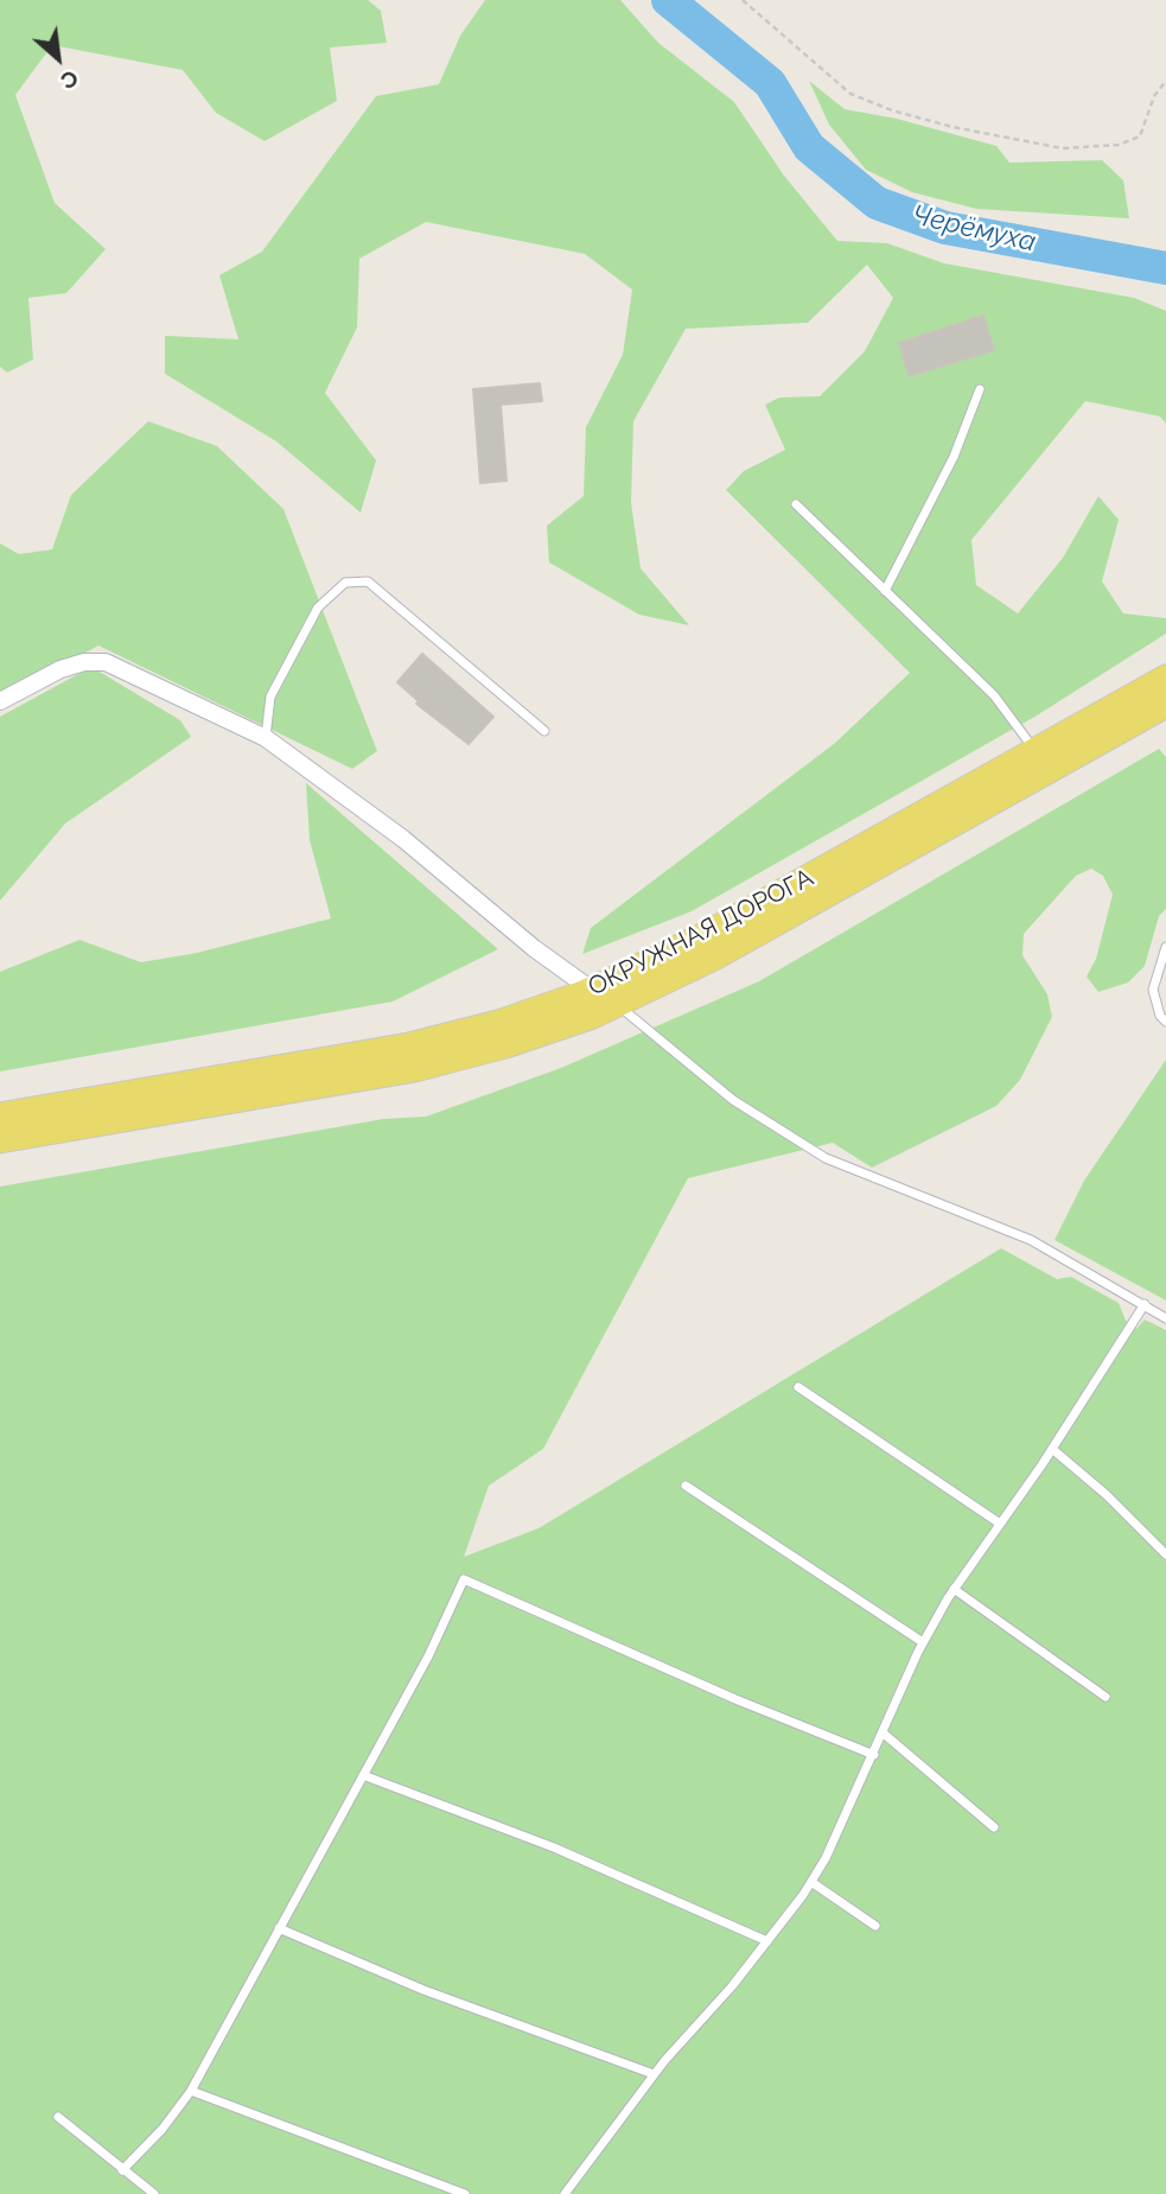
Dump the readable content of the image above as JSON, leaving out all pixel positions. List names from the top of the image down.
{
  "streets": {
    "main road": ["ОКРУЖНАЯ ДОРОГА"]
  },
  "water": ["Черёмуха"],
  "north": "bottom right"
}
